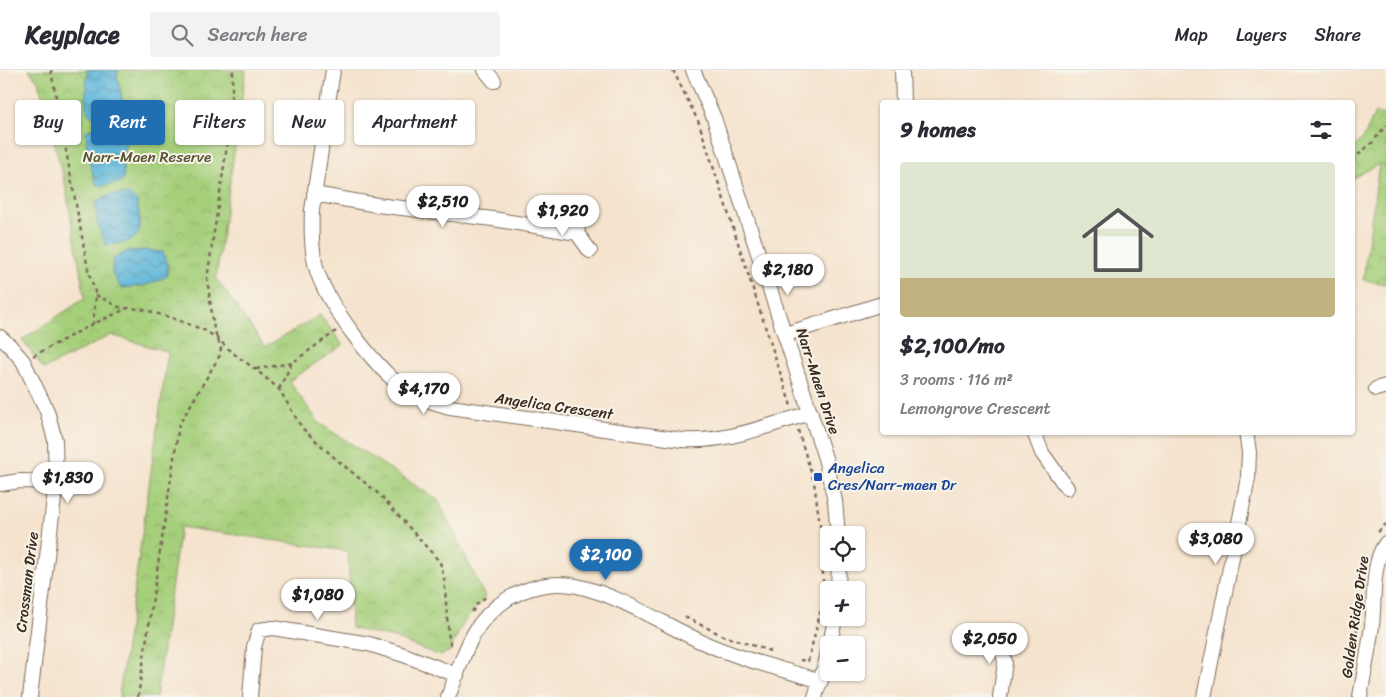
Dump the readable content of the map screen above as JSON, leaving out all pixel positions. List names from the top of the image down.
{
  "streets": {
    "street": [
      "Narr-Maen Drive",
      "Angelica Crescent",
      "Crossman Drive",
      "Golden Ridge Drive"
    ]
  },
  "crossings": [
    ["Narr-Maen Drive", "Angelica Crescent"]
  ],
  "parks": ["Narr-Maen Reserve"],
  "places": {
    "transit": ["Angelica Cres/Narr-maen Dr"]
  },
  "page": {
    "header": "Keyplace",
    "search": "Search here",
    "nav": ["Map", "Layers", "Share"],
    "chip": [
      "Buy",
      "Rent",
      "Filters",
      "New",
      "Apartment"
    ],
    "heading": "9 homes",
    "list": [
      {
        "name": "$2,100/mo",
        "note": "3 rooms · 116 m² · Lemongrove Crescent"
      }
    ],
    "price": [
      "$2,510",
      "$1,920",
      "$2,180",
      "$4,170",
      "$1,830",
      "$3,080",
      "$2,100",
      "$1,080",
      "$2,050"
    ],
    "map_buttons": ["+", "−"]
  }
}
